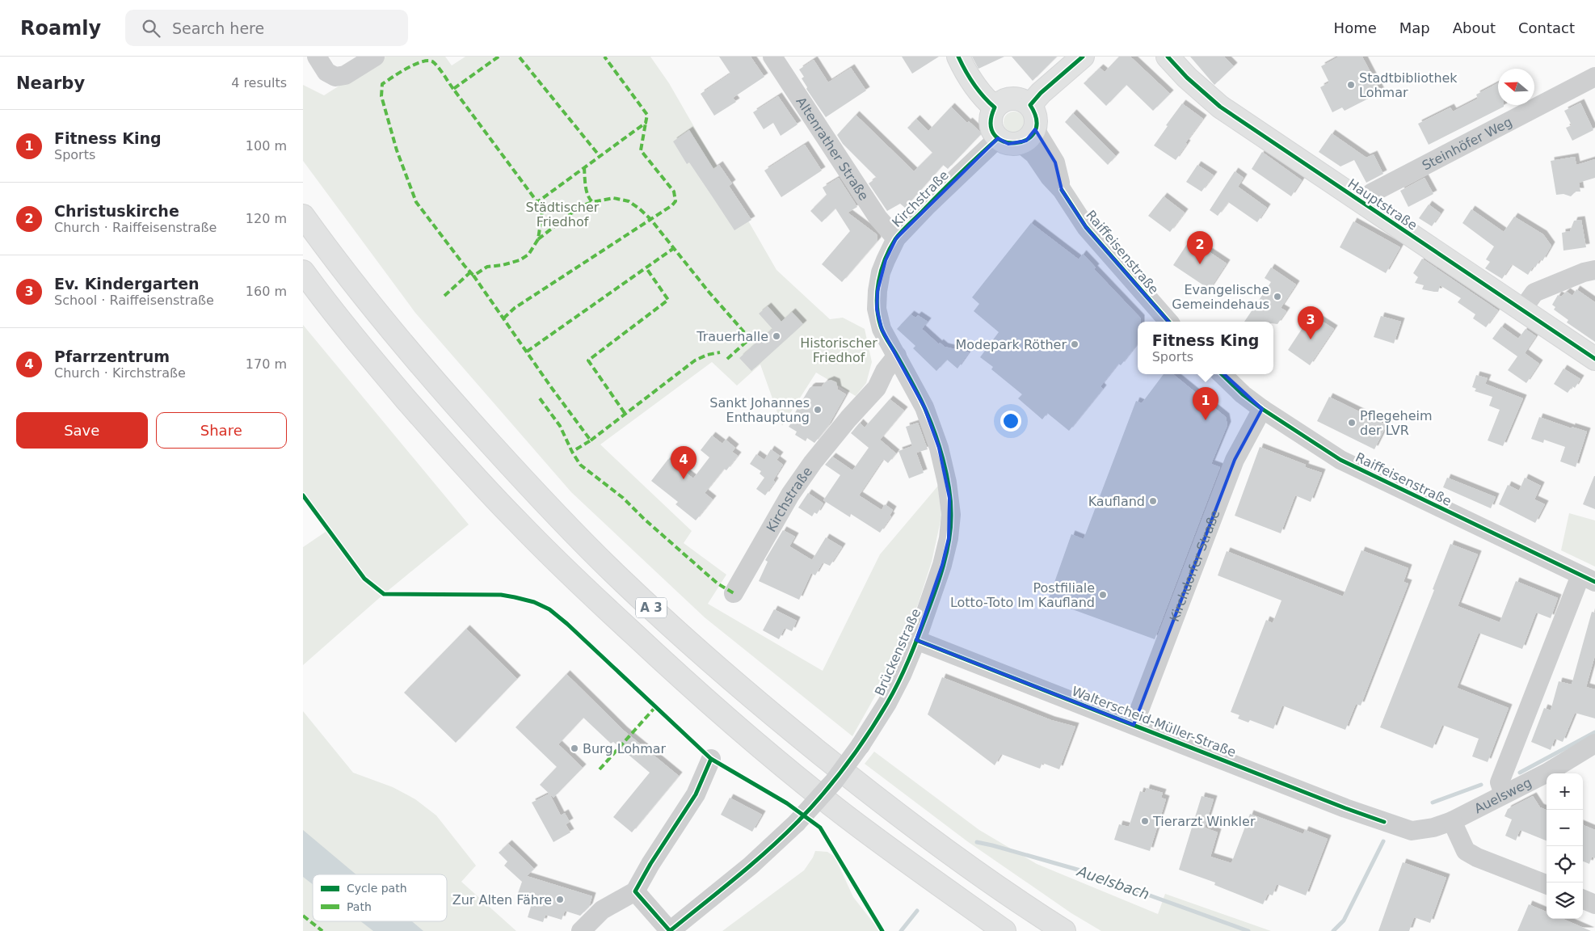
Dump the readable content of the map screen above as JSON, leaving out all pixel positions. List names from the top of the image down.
{
  "streets": {
    "main road": ["Hauptstraße", "A 3"],
    "street": [
      "Steinhöfer Weg",
      "Altenrather Straße",
      "Kirchstraße",
      "Raiffeisenstraße",
      "Kirchdorfer Straße",
      "Brückenstraße",
      "Walterscheid-Müller-Straße",
      "Auelsweg"
    ]
  },
  "crossings": [
    ["Steinhöfer Weg", "Hauptstraße"],
    ["Altenrather Straße", "Kirchstraße"],
    ["Kirchstraße", "Raiffeisenstraße"],
    ["Kirchstraße", "Brückenstraße"],
    ["Raiffeisenstraße", "Kirchdorfer Straße"],
    ["Raiffeisenstraße", "Auelsweg"],
    ["Kirchdorfer Straße", "Walterscheid-Müller-Straße"],
    ["Brückenstraße", "Walterscheid-Müller-Straße"],
    ["Walterscheid-Müller-Straße", "Auelsweg"]
  ],
  "water": ["Auelsbach"],
  "parks": ["Städtischer Friedhof", "Historischer Friedhof"],
  "places": [
    "Stadtbibliothek Lohmar",
    "Evangelische Gemeindehaus",
    "Trauerhalle",
    "Modepark Röther",
    "Sankt Johannes Enthauptung",
    "Pflegeheim der LVR",
    "Kaufland",
    "Postfiliale Lotto-Toto Im Kaufland",
    "Burg Lohmar",
    "Tierarzt Winkler",
    "Zur Alten Fähre"
  ],
  "legend": ["Cycle path", "Path"],
  "north": "left",
  "page": {
    "header": "Roamly",
    "search": "Search here",
    "nav": [
      "Home",
      "Map",
      "About",
      "Contact"
    ],
    "heading": ["Nearby", "4 results"],
    "list": [
      {
        "mark": "1",
        "name": "Fitness King",
        "note": "Sports",
        "value": "100 m"
      },
      {
        "mark": "2",
        "name": "Christuskirche",
        "note": "Church · Raiffeisenstraße",
        "value": "120 m"
      },
      {
        "mark": "3",
        "name": "Ev. Kindergarten",
        "note": "School · Raiffeisenstraße",
        "value": "160 m"
      },
      {
        "mark": "4",
        "name": "Pfarrzentrum",
        "note": "Church · Kirchstraße",
        "value": "170 m"
      }
    ],
    "pins": [
      "2",
      "3",
      "1",
      "4"
    ],
    "popup": ["Fitness King", "Sports"],
    "buttons": ["Save", "Share"],
    "map_buttons": ["+", "−"]
  }
}
